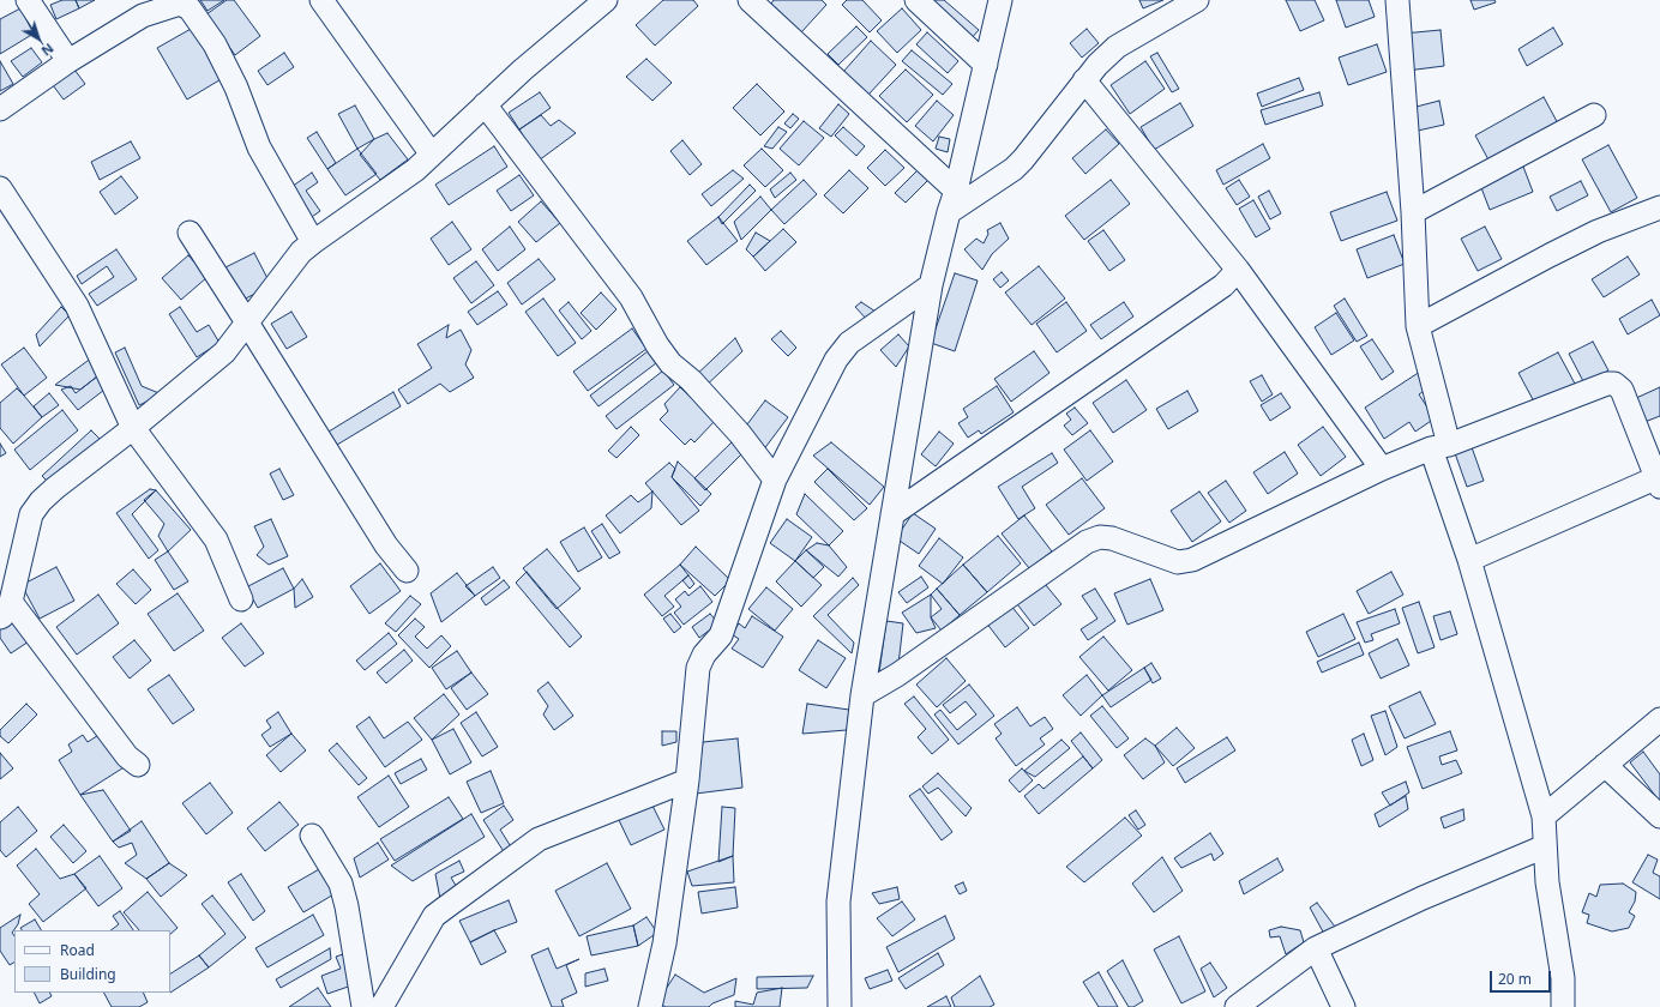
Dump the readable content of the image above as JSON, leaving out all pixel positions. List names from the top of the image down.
{
  "legend": ["Road", "Building"],
  "scale_bar": "20 m",
  "north": "bottom right"
}
